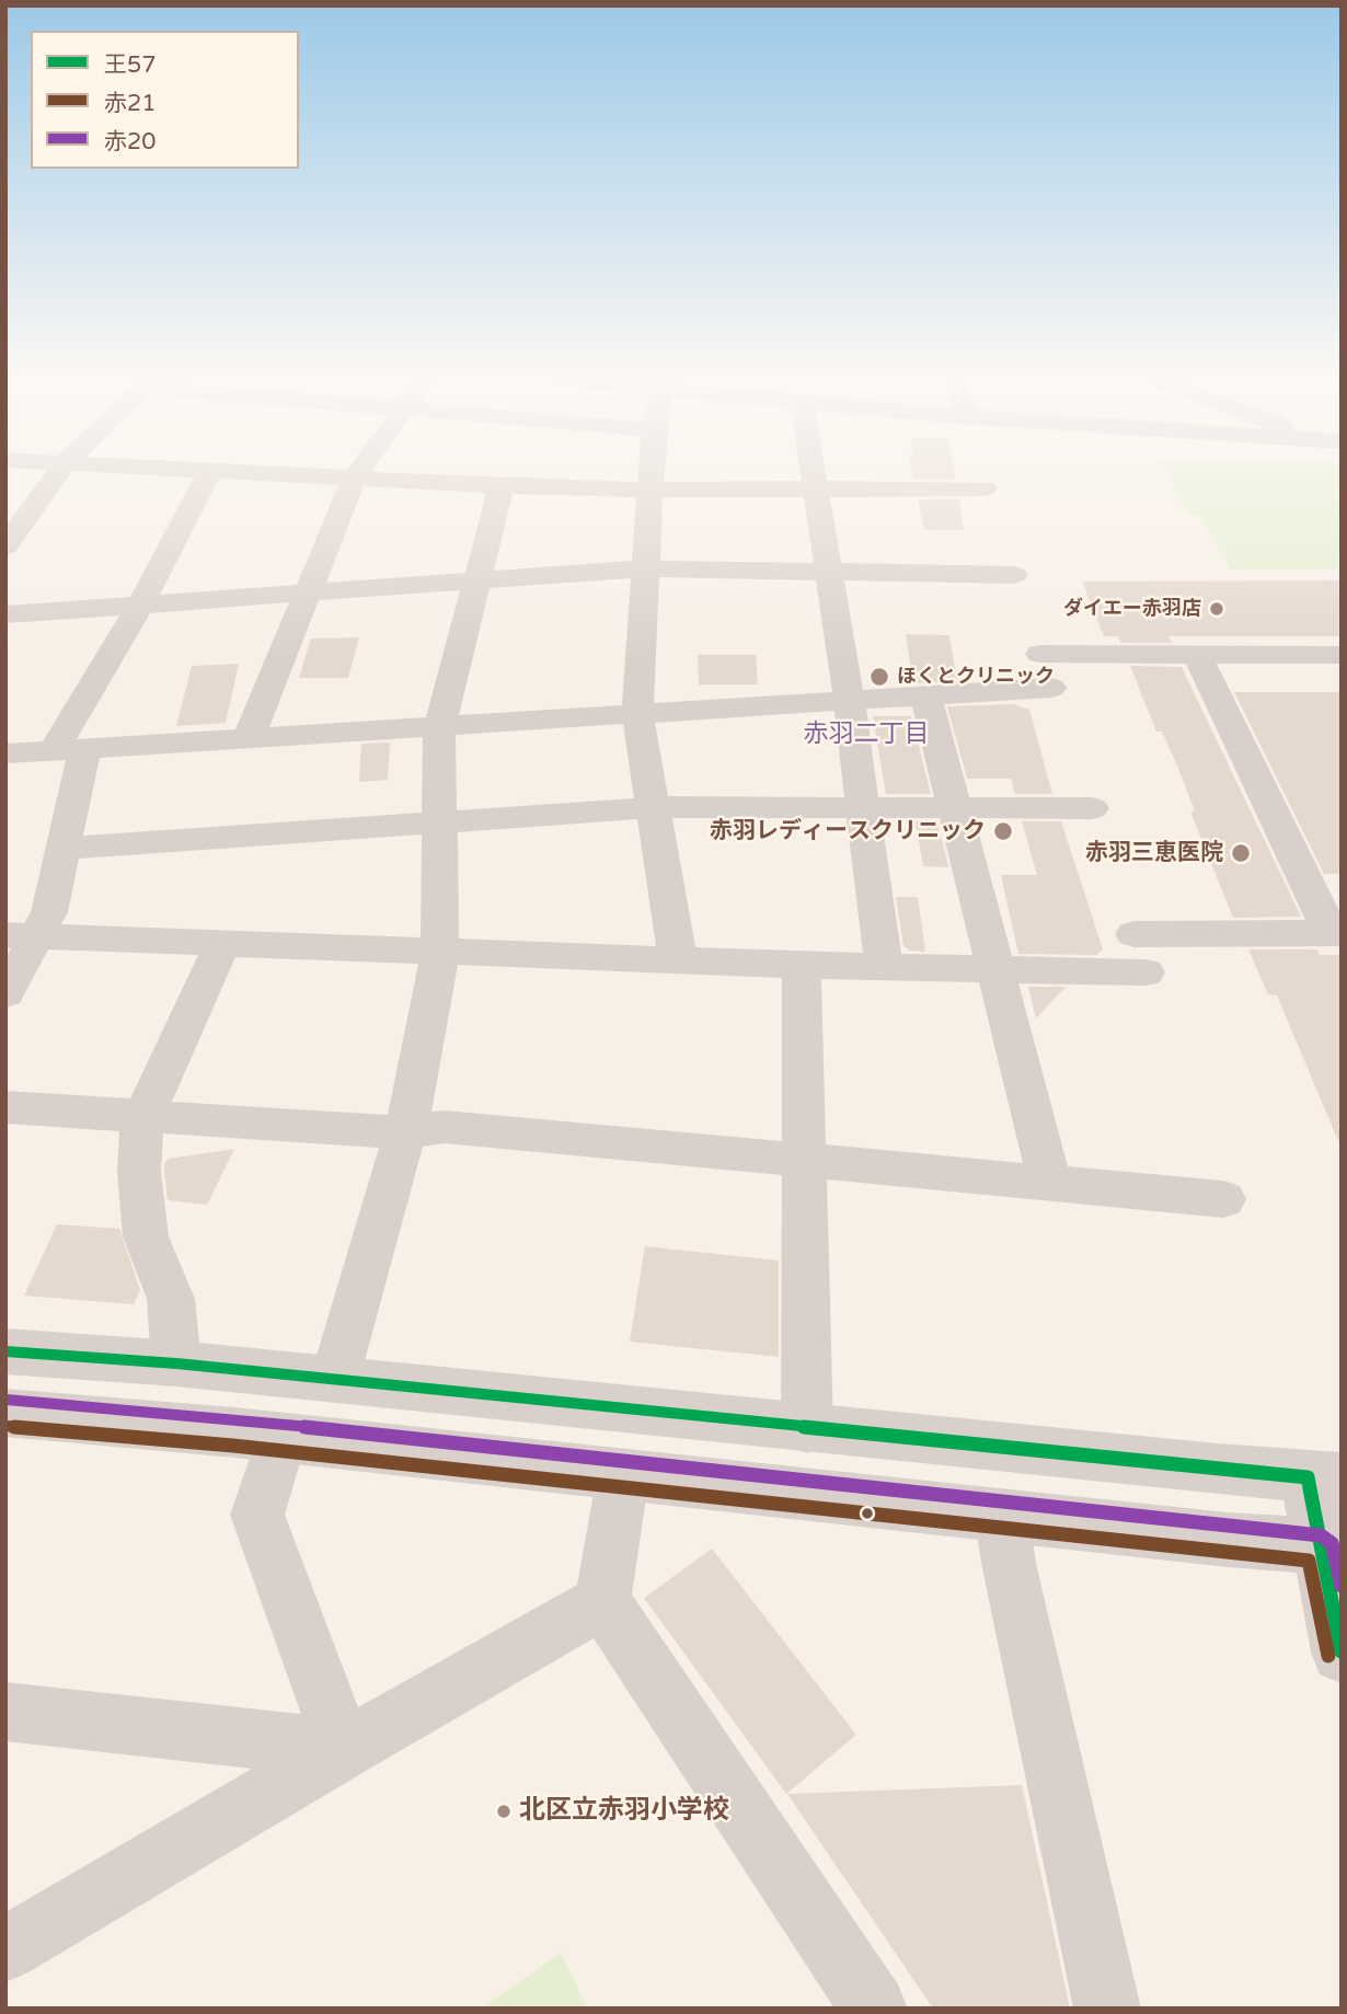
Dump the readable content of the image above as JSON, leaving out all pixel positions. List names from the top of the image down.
{
  "districts": ["赤羽二丁目"],
  "places": [
    "ダイエー赤羽店",
    "ほくとクリニック",
    "赤羽レディースクリニック",
    "赤羽三恵医院",
    "北区立赤羽小学校"
  ],
  "lines": ["transit line 王57", "transit line 赤20", "transit line 赤21"],
  "legend": ["王57", "赤21", "赤20"]
}
